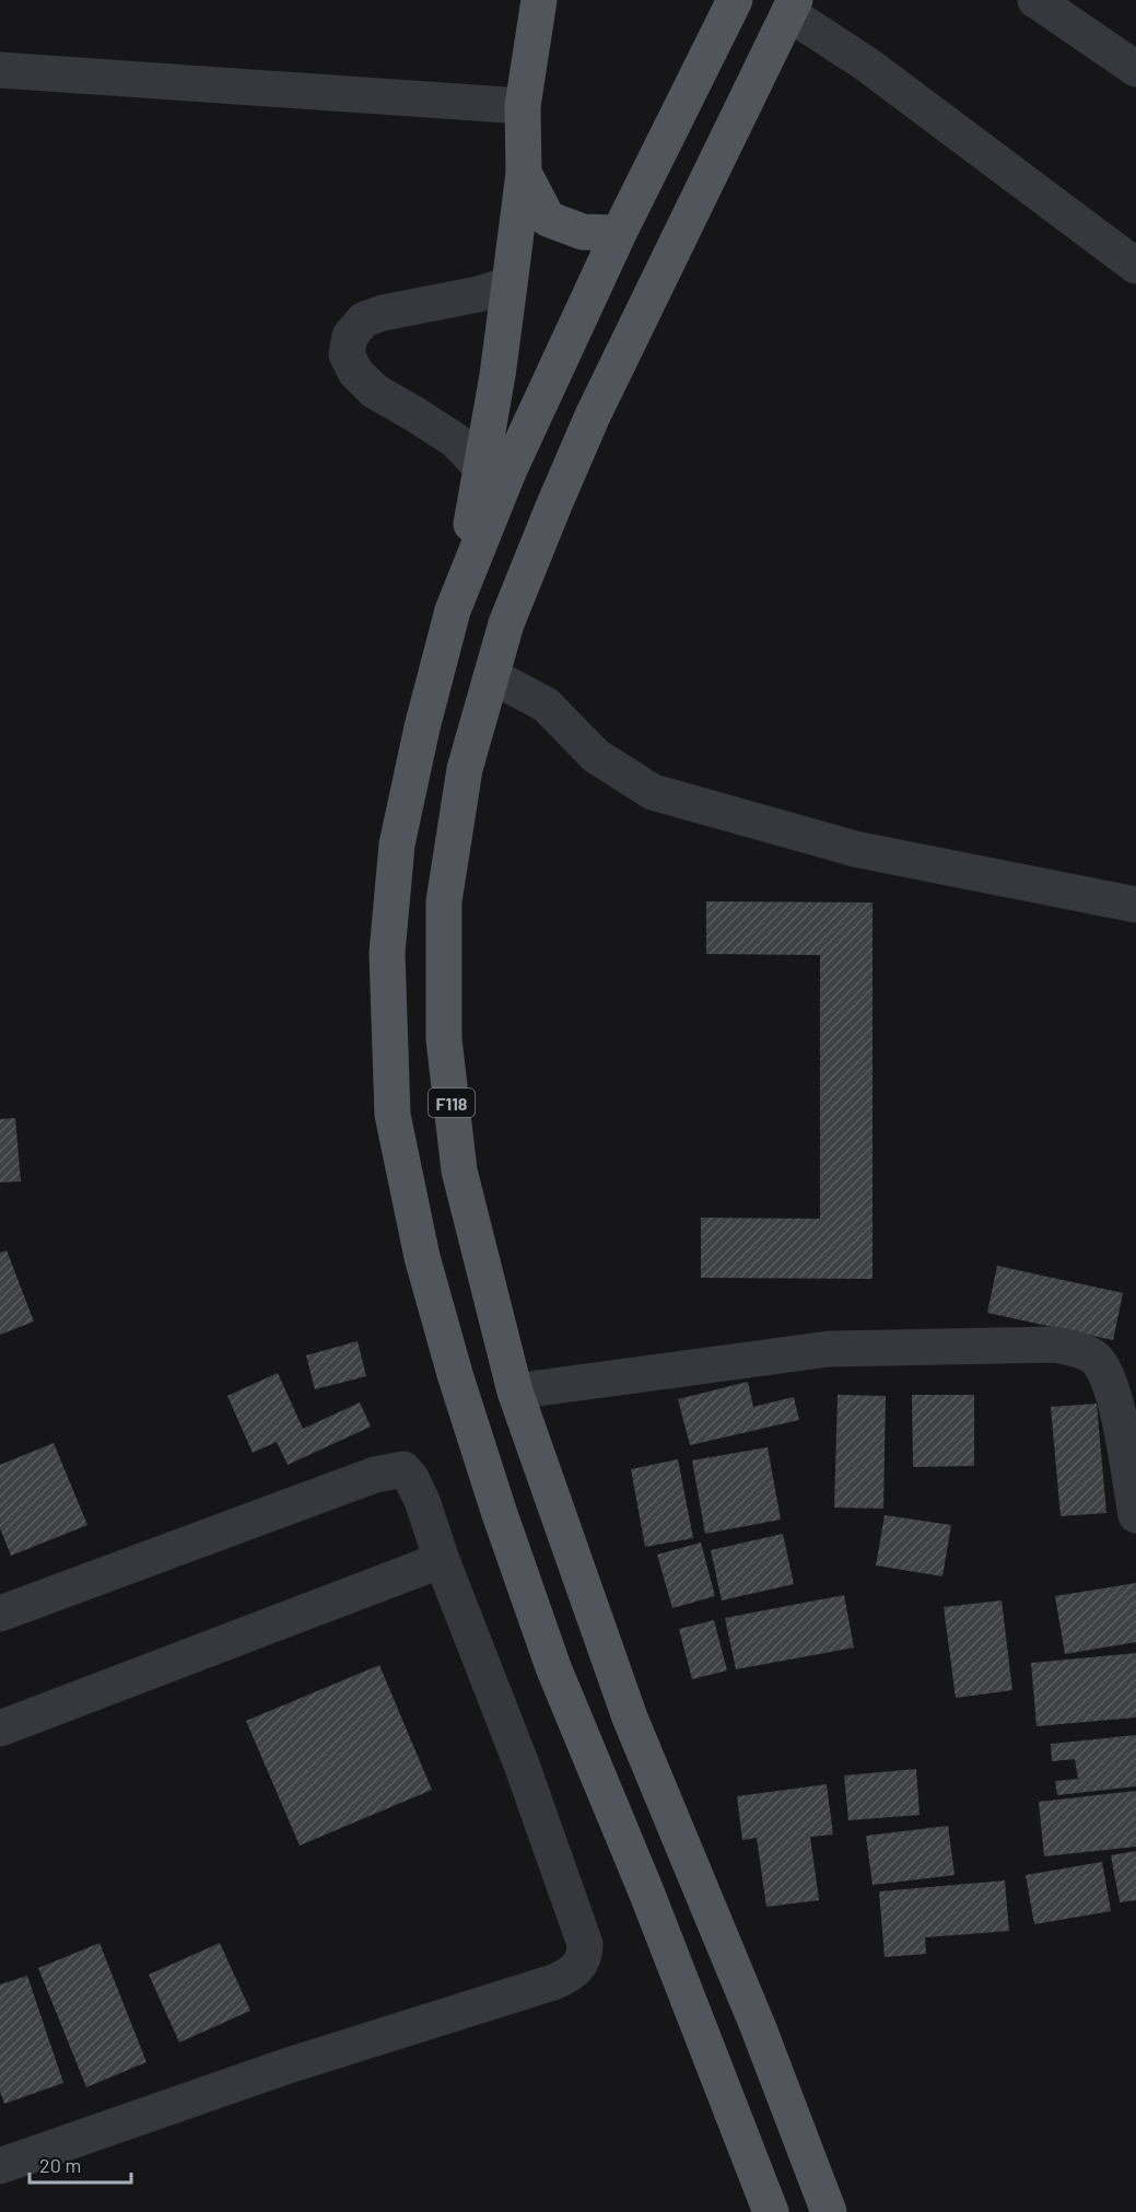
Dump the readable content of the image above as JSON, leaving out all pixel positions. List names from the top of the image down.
{
  "streets": {
    "main road": ["F118"]
  },
  "scale_bar": "20 m"
}
